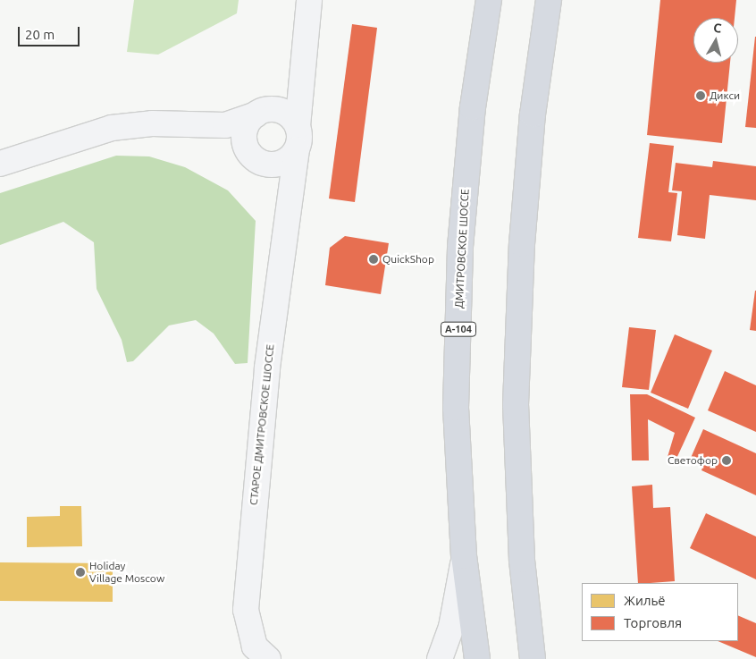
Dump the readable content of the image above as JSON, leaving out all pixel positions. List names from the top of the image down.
{
  "streets": {
    "highway": ["ДМИТРОВСКОЕ ШОССЕ", "А-104"],
    "main road": ["СТАРОЕ ДМИТРОВСКОЕ ШОССЕ"]
  },
  "crossings": [
    ["ДМИТРОВСКОЕ ШОССЕ", "А-104"]
  ],
  "places": [
    "Дикси",
    "QuickShop",
    "Светофор",
    "Holiday Village Moscow"
  ],
  "legend": ["Жильё", "Торговля"],
  "scale_bar": "20 m",
  "north": "top"
}
